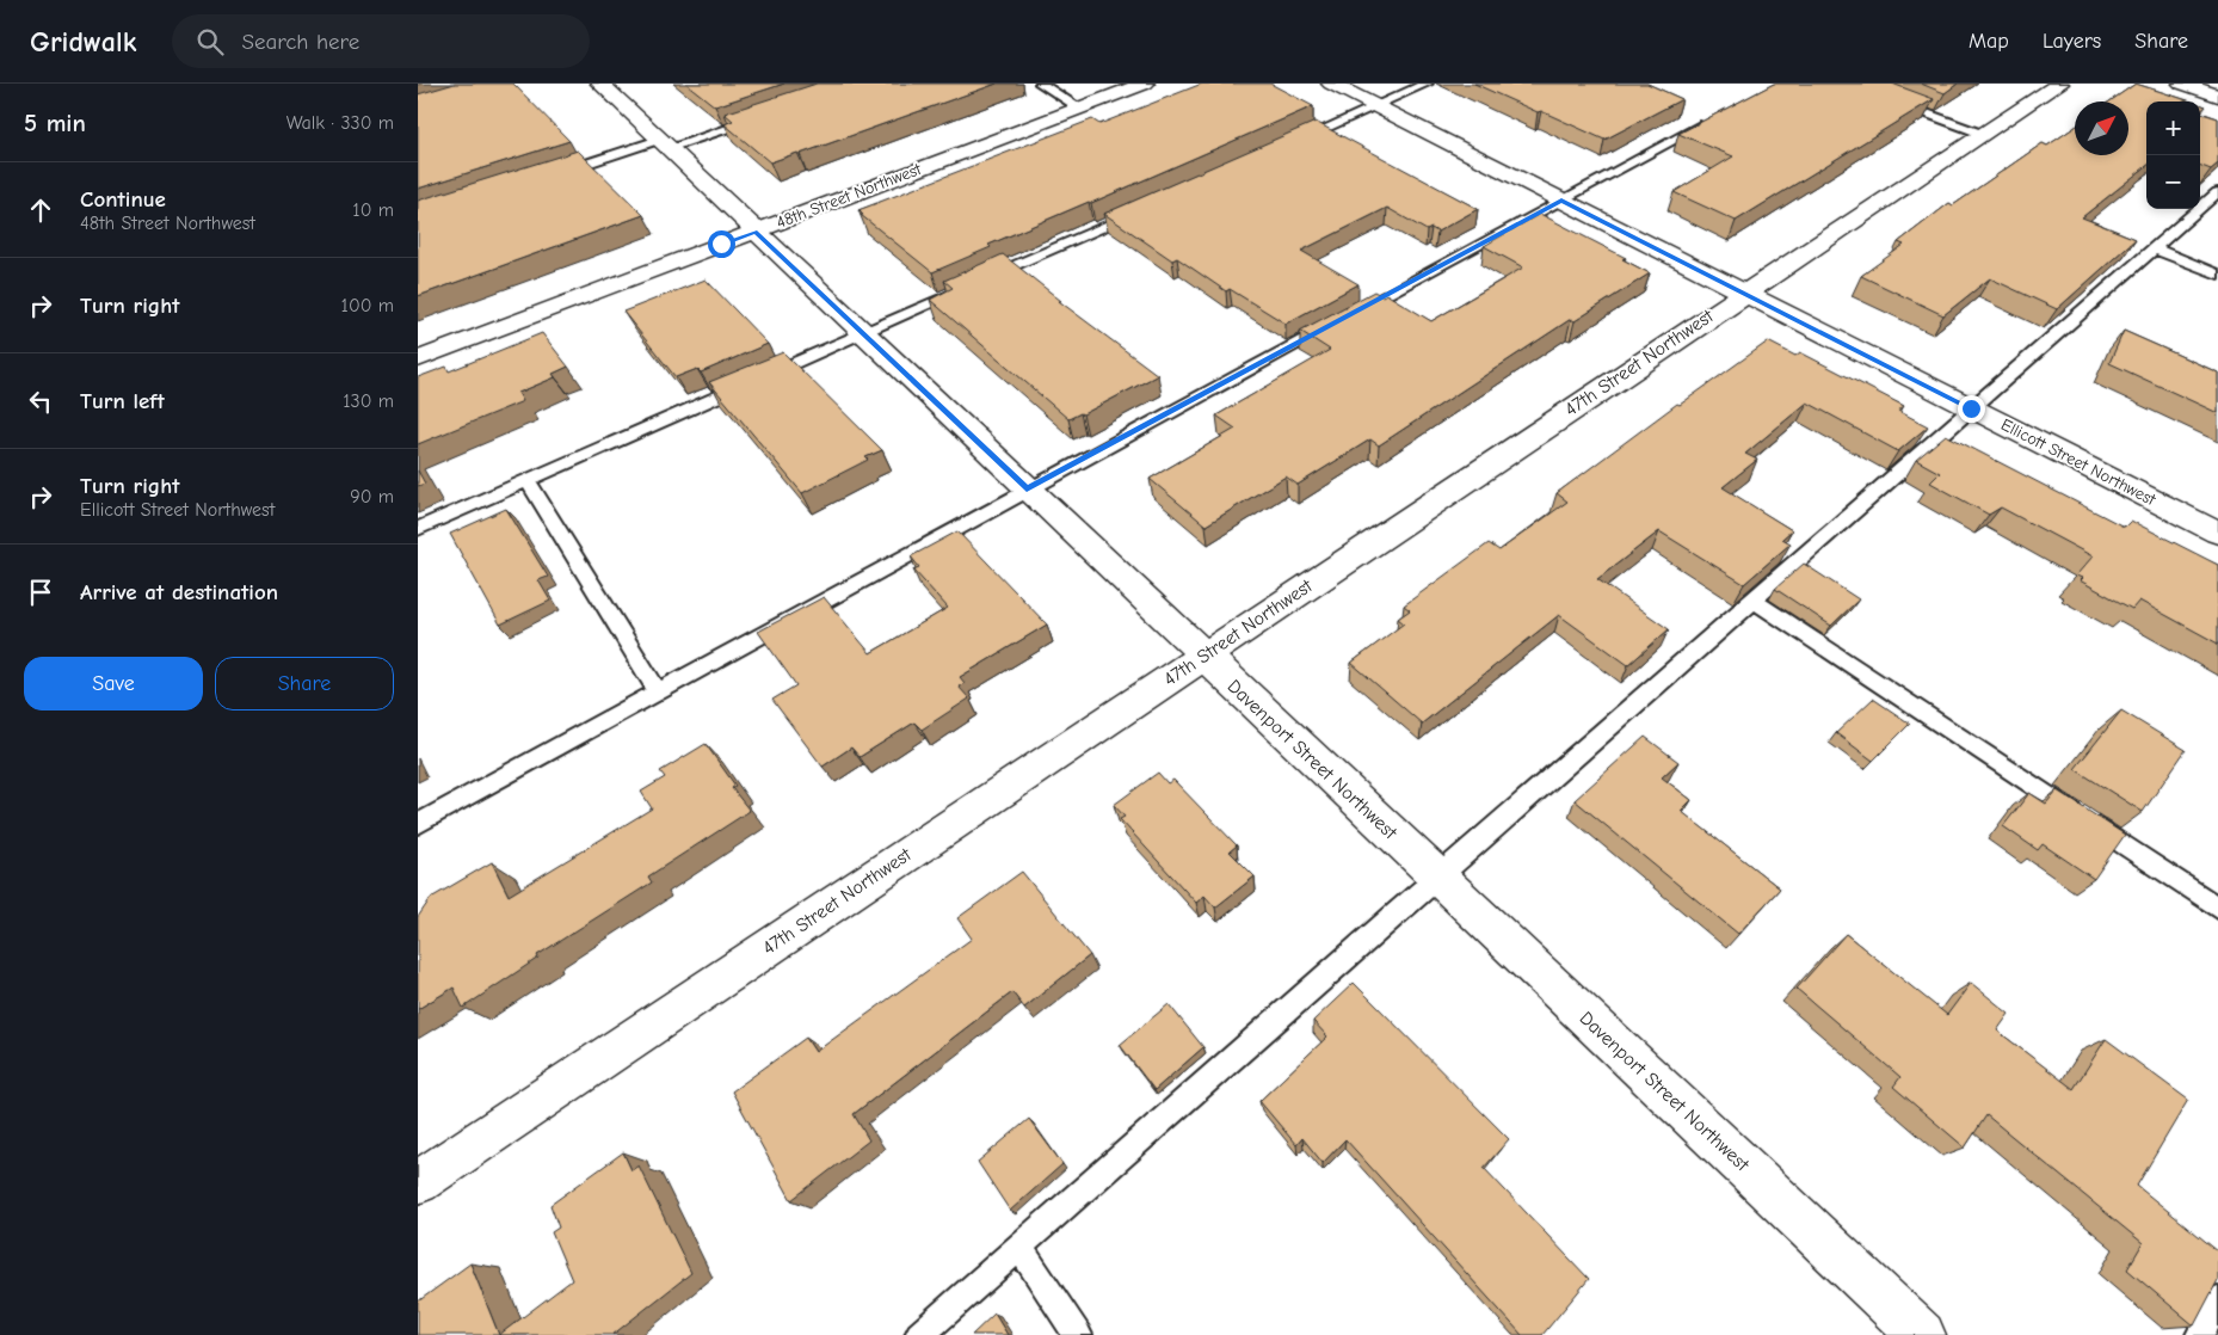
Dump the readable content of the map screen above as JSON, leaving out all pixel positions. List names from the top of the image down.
{
  "streets": {
    "street": [
      "48th Street Northwest",
      "47th Street Northwest",
      "Ellicott Street Northwest",
      "Davenport Street Northwest"
    ]
  },
  "crossings": [
    ["48th Street Northwest", "Davenport Street Northwest"],
    ["47th Street Northwest", "Ellicott Street Northwest"],
    ["47th Street Northwest", "Davenport Street Northwest"]
  ],
  "north": "top right",
  "page": {
    "header": "Gridwalk",
    "search": "Search here",
    "nav": ["Map", "Layers", "Share"],
    "heading": ["5 min", "Walk · 330 m"],
    "map_buttons": ["+", "−"],
    "list": [
      ["Continue", "48th Street Northwest", "10 m"],
      ["Turn right", "100 m"],
      ["Turn left", "130 m"],
      ["Turn right", "Ellicott Street Northwest", "90 m"],
      "Arrive at destination"
    ],
    "buttons": ["Save", "Share"]
  }
}
